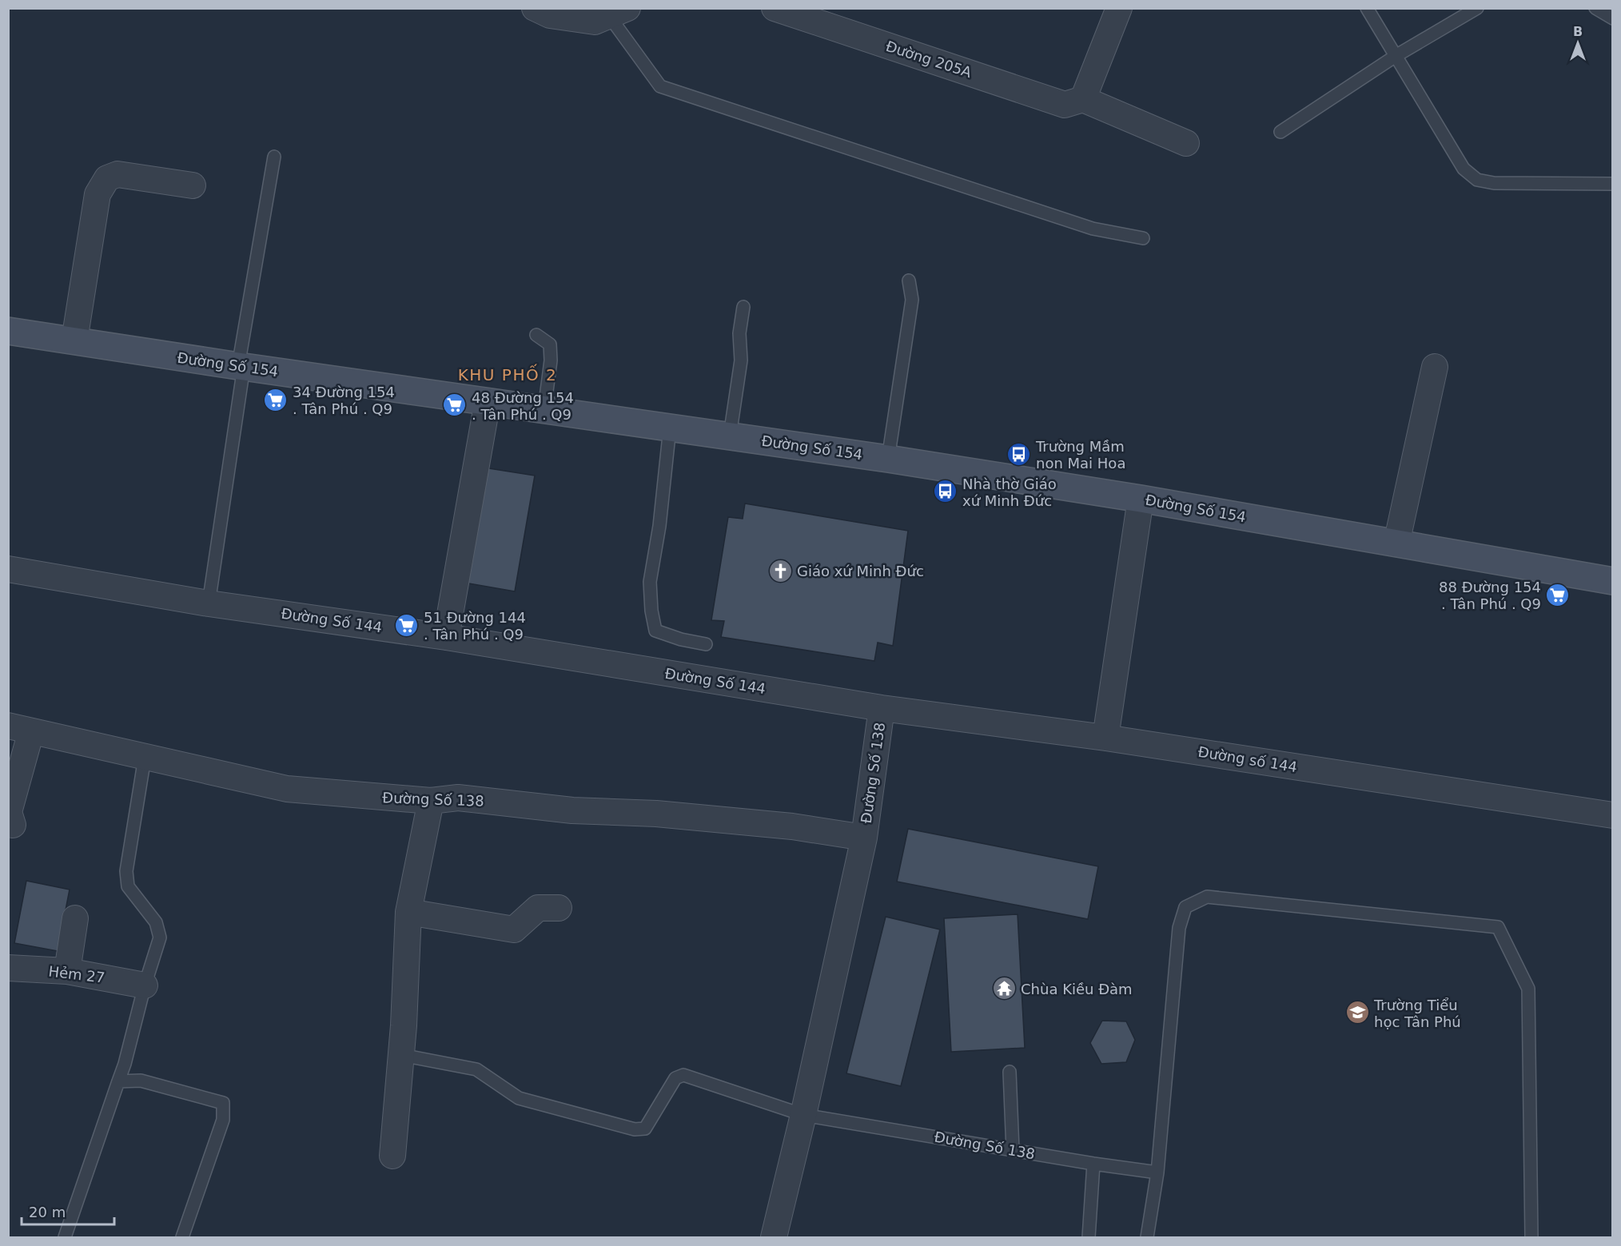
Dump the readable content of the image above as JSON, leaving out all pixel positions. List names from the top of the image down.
{
  "streets": {
    "street": [
      "Đường 205A",
      "Đường Số 154",
      "Đường Số 144",
      "Đường số 144",
      "Đường Số 138",
      "Hẻm 27"
    ]
  },
  "crossings": [
    ["Đường Số 144", "Đường số 144"],
    ["Đường Số 144", "Đường Số 138"],
    ["Đường số 144", "Đường Số 138"]
  ],
  "districts": ["KHU PHỐ 2"],
  "places": {
    "supermarket": [
      "34 Đường 154 . Tân Phú . Q9",
      "48 Đường 154 . Tân Phú . Q9",
      "88 Đường 154 . Tân Phú . Q9",
      "51 Đường 144 . Tân Phú . Q9"
    ],
    "bus stop": ["Trường Mầm non Mai Hoa", "Nhà thờ Giáo xứ Minh Đức"],
    "church": ["Giáo xứ Minh Đức"],
    "temple": ["Chùa Kiều Đàm"],
    "school or university": ["Trường Tiểu học Tân Phú"]
  },
  "scale_bar": "20 m",
  "north": "top"
}
